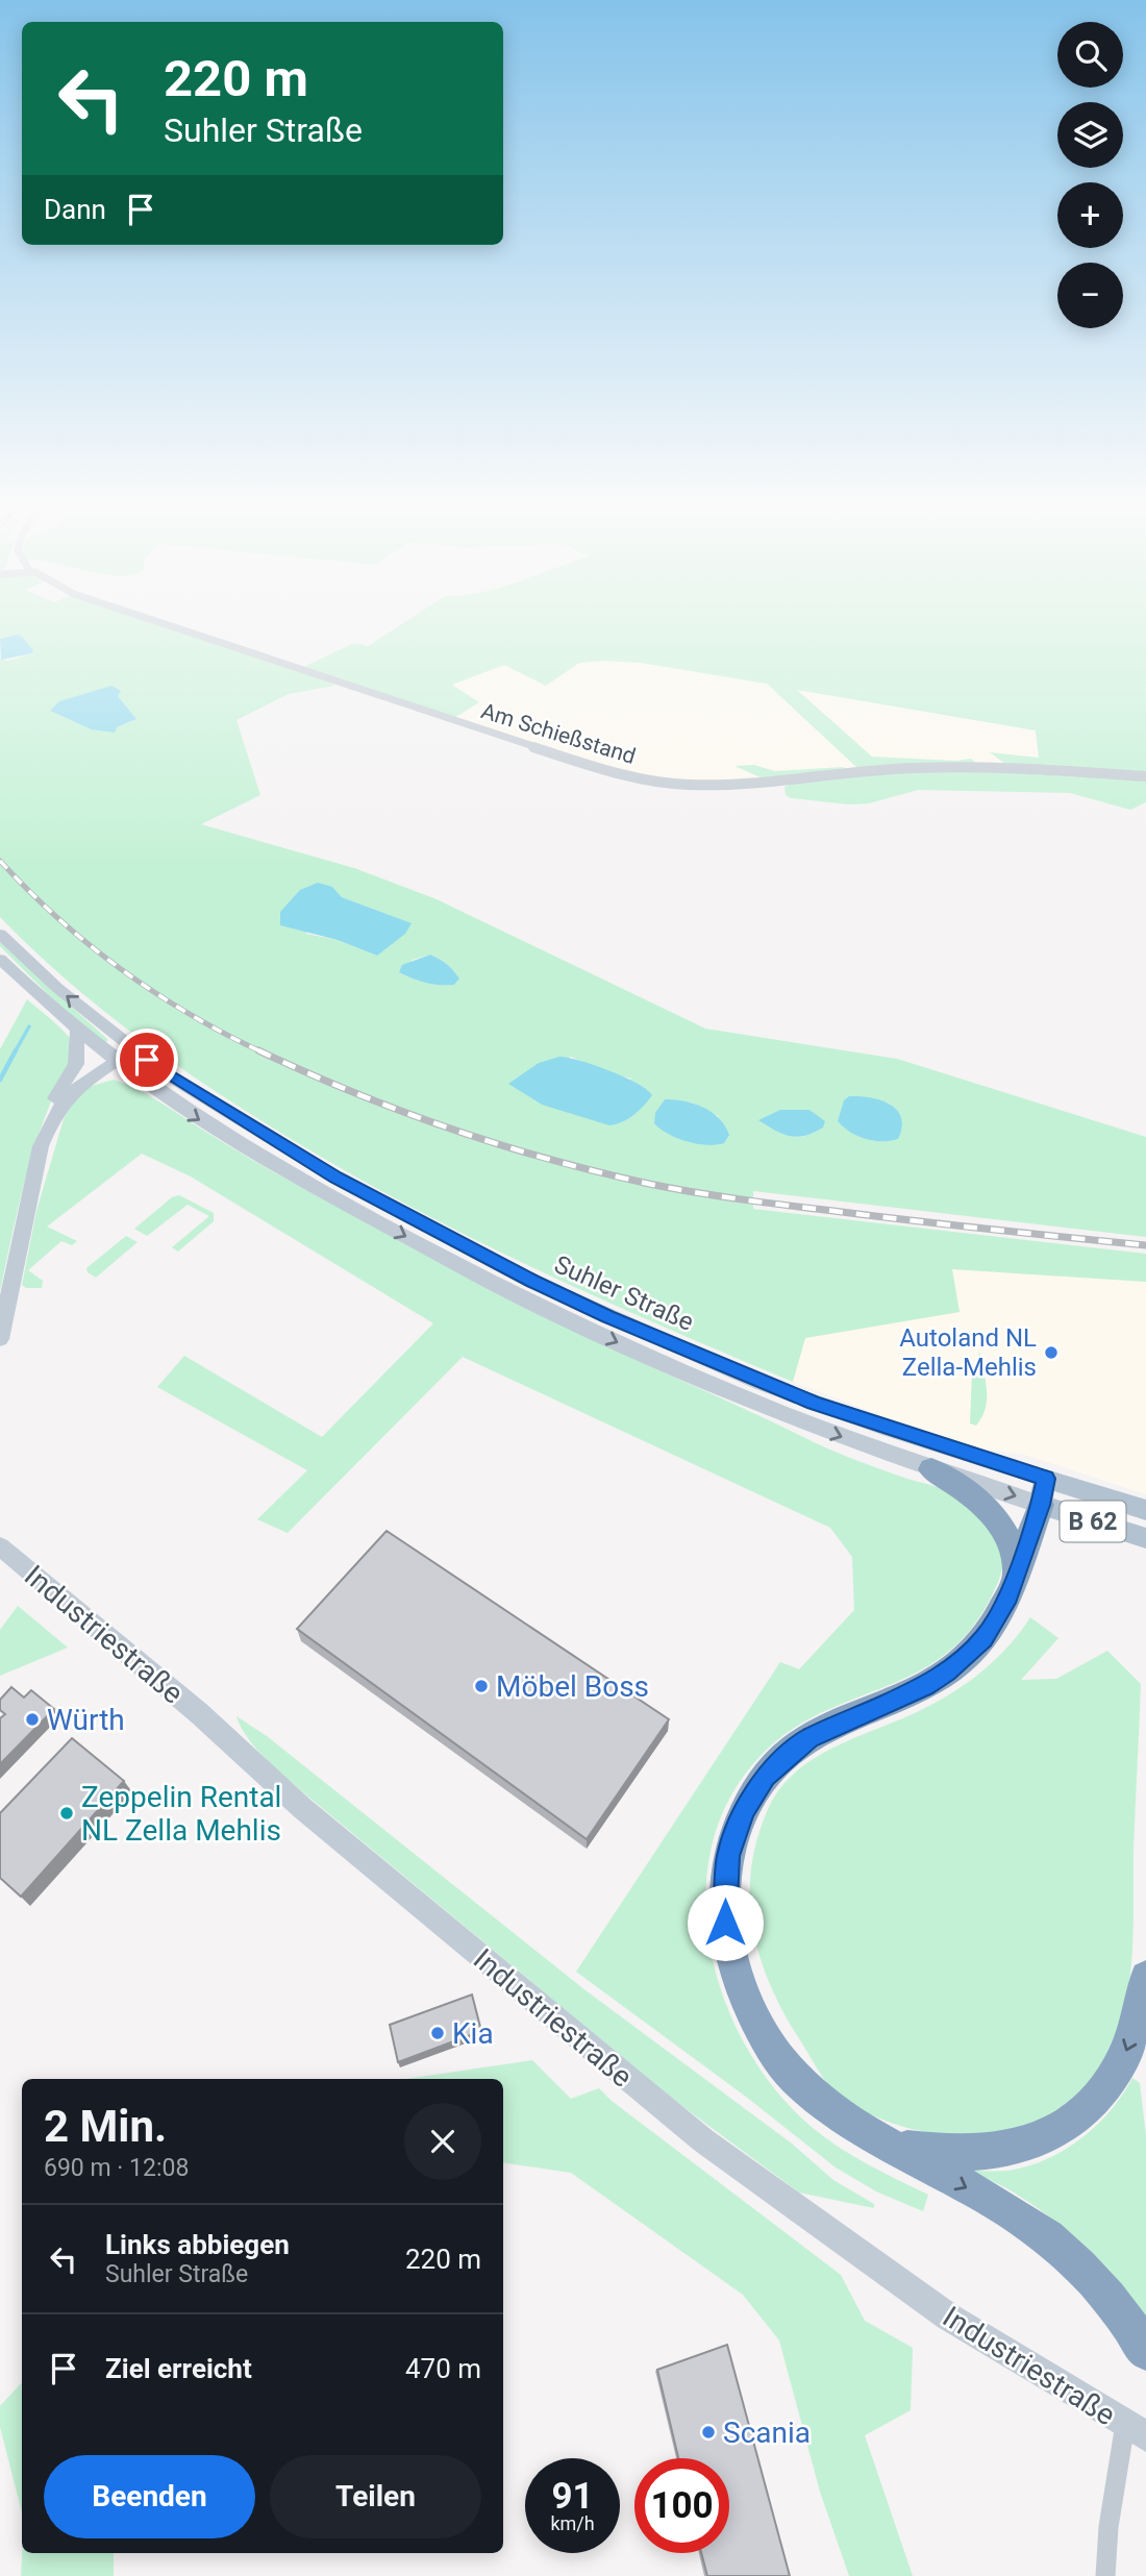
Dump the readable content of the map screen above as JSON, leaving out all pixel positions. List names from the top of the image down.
{
  "streets": {
    "main road": ["Suhler Straße", "B 62", "Industriestraße"],
    "street": ["Am Schießstand"]
  },
  "places": [
    "Autoland NL Zella-Mehlis",
    "Möbel Boss",
    "Würth",
    "Zeppelin Rental NL Zella Mehlis",
    "Kia",
    "Scania"
  ],
  "page": {
    "map_buttons": ["+", "−"],
    "turn": ["220 m", "Suhler Straße"],
    "then": "Dann",
    "heading": ["2 Min.", "690 m · 12:08"],
    "list": [
      {
        "name": "Links abbiegen",
        "note": "Suhler Straße",
        "value": "220 m"
      },
      {
        "name": "Ziel erreicht",
        "value": "470 m"
      }
    ],
    "buttons": ["Beenden", "Teilen"],
    "speed": "91 km/h",
    "limit": "100"
  }
}
